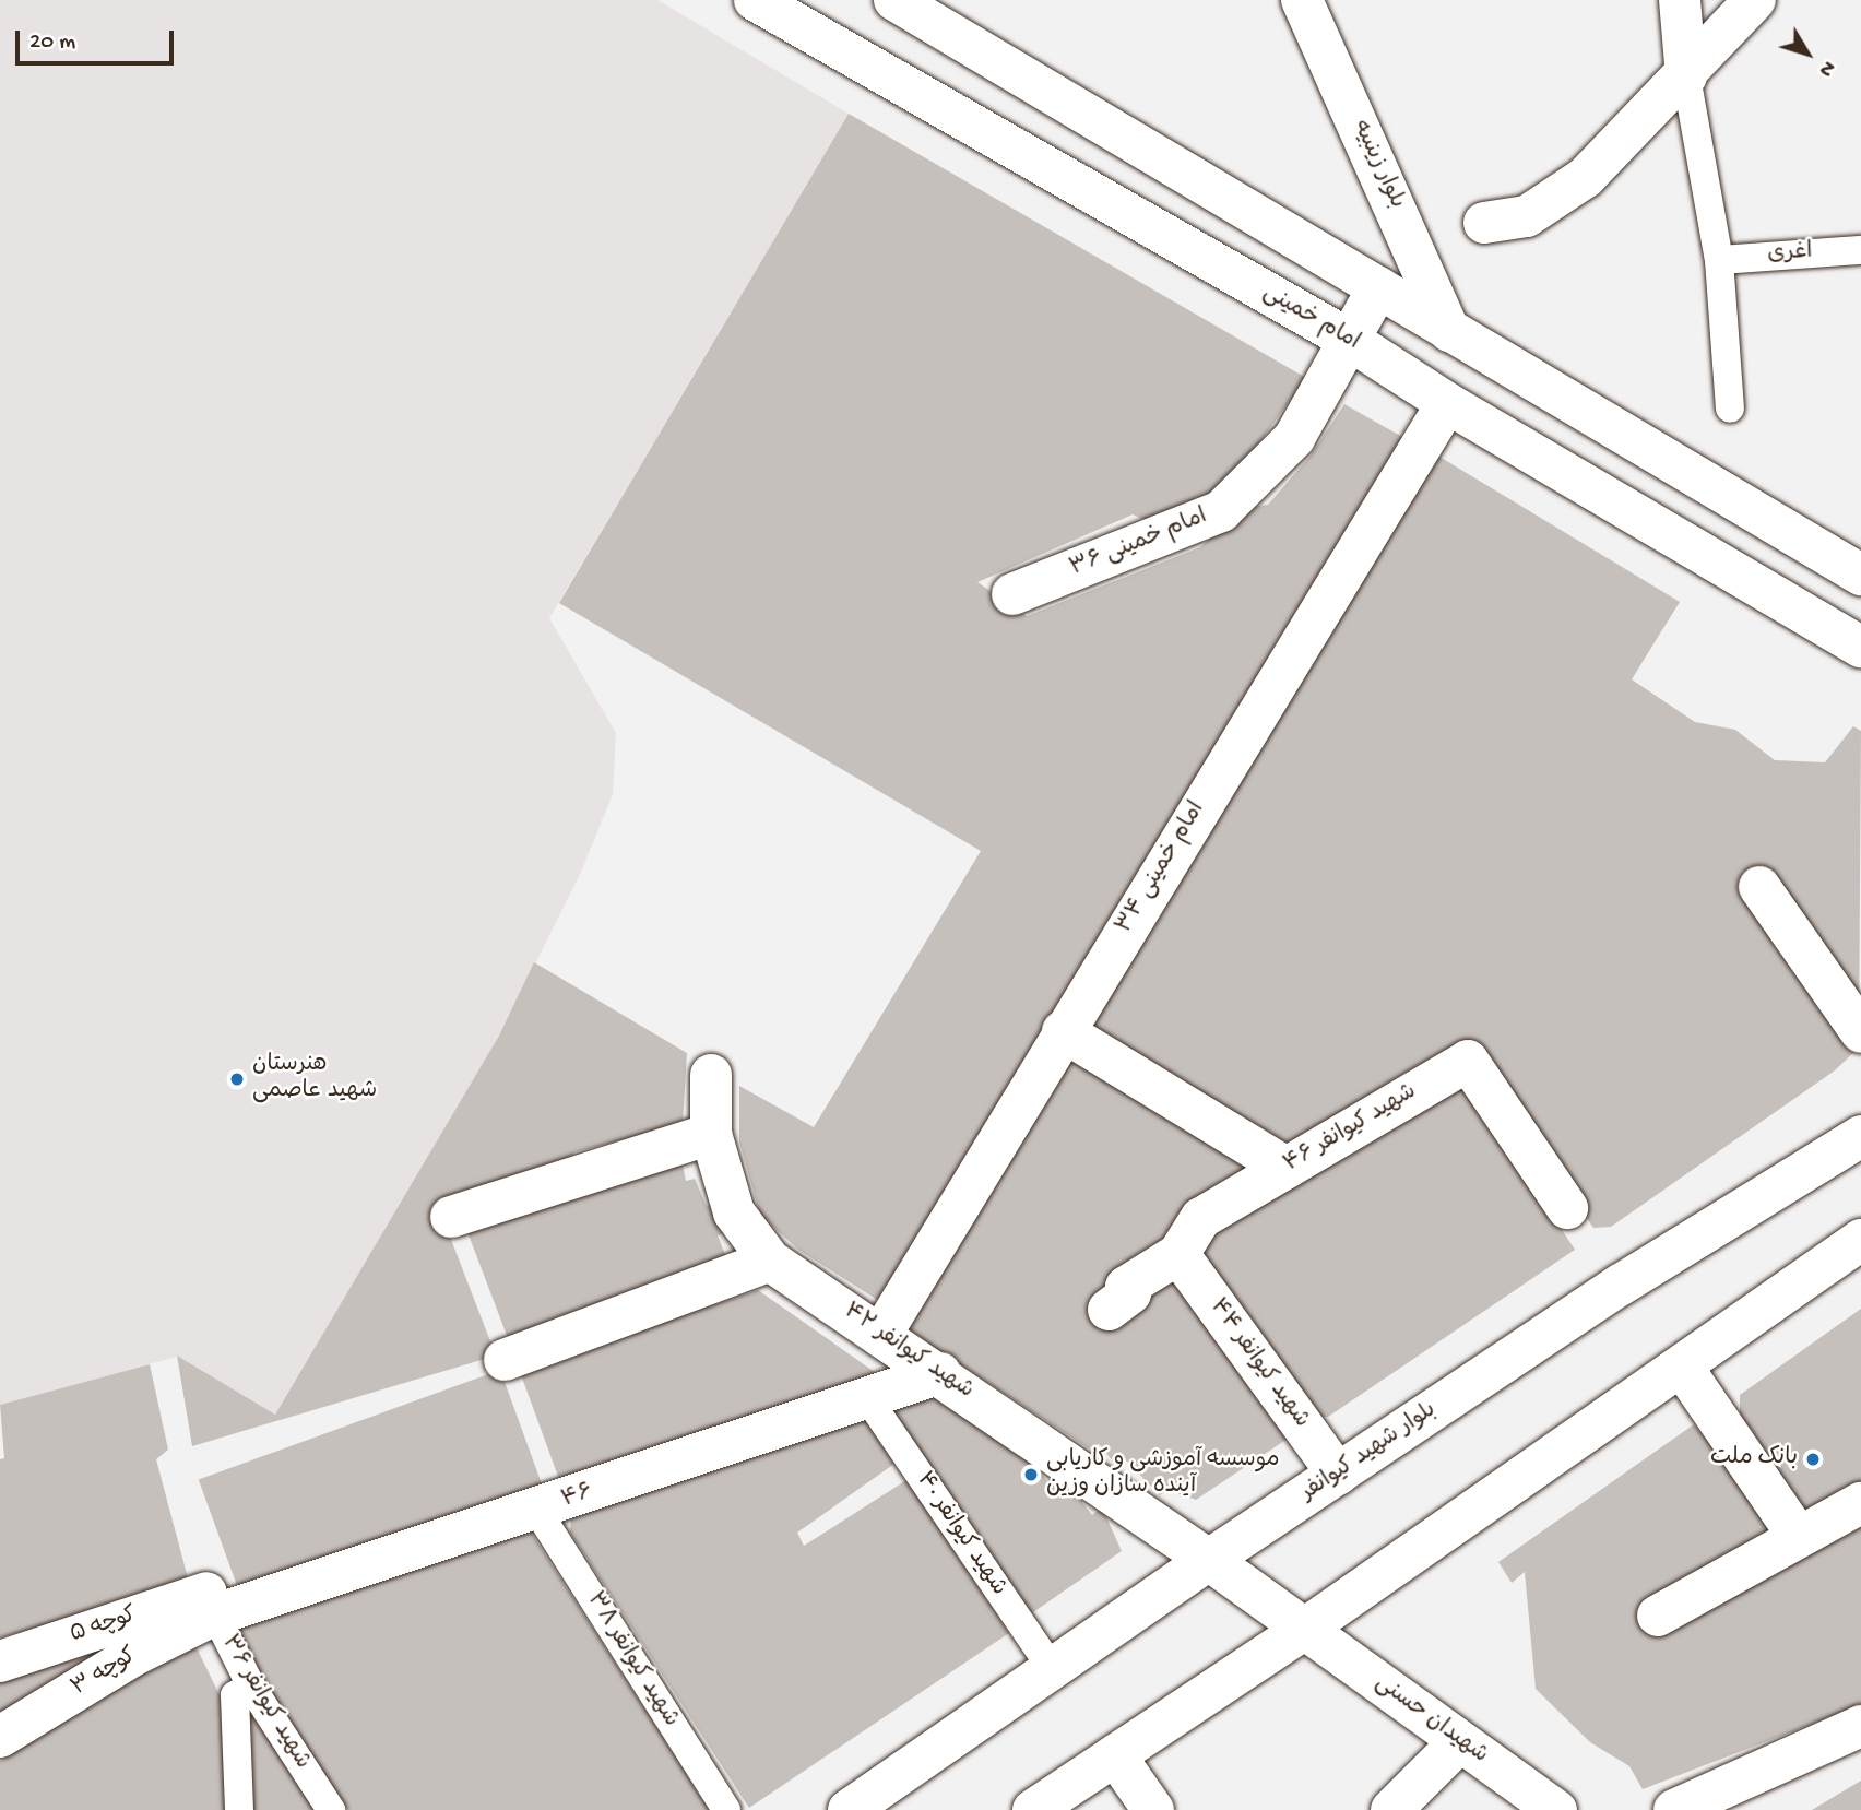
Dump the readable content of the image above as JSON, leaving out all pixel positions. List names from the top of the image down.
{
  "streets": {
    "street": [
      "بلوار زینبیه",
      "امام خمینی",
      "امام خمینی ۳۶",
      "امام خمینی ۳۴",
      "شهید کیوانفر ۴۶",
      "شهید کیوانفر ۴۲",
      "شهید کیوانفر ۴۴",
      "بلوار شهید کیوانفر",
      "۴۶",
      "کوچه ۵",
      "کوچه ۳",
      "شهیدان حسنی"
    ],
    "lane": [
      "اغری",
      "شهید کیوانفر ۴۰",
      "شهید کیوانفر ۳۸",
      "شهید کیوانفر ۳۶"
    ]
  },
  "crossings": [
    ["امام خمینی", "امام خمینی ۳۶"],
    ["امام خمینی", "امام خمینی ۳۴"],
    ["امام خمینی ۳۴", "شهید کیوانفر ۴۲"],
    ["شهید کیوانفر ۴۶", "شهید کیوانفر ۴۴"],
    ["شهید کیوانفر ۴۲", "بلوار شهید کیوانفر"],
    ["شهید کیوانفر ۴۲", "۴۶"],
    ["شهید کیوانفر ۴۲", "شهیدان حسنی"],
    ["شهید کیوانفر ۴۴", "بلوار شهید کیوانفر"],
    ["بلوار شهید کیوانفر", "شهید کیوانفر ۴۰"],
    ["۴۶", "شهید کیوانفر ۴۰"],
    ["۴۶", "شهید کیوانفر ۳۸"],
    ["۴۶", "کوچه ۳"],
    ["۴۶", "شهید کیوانفر ۳۶"],
    ["کوچه ۵", "کوچه ۳"],
    ["کوچه ۳", "شهید کیوانفر ۳۶"]
  ],
  "places": ["هنرستان شهید عاصمی", "بانک ملت", "موسسه آموزشی و کاریابی آینده سازان وزین"],
  "scale_bar": "20 m",
  "north": "bottom right"
}
